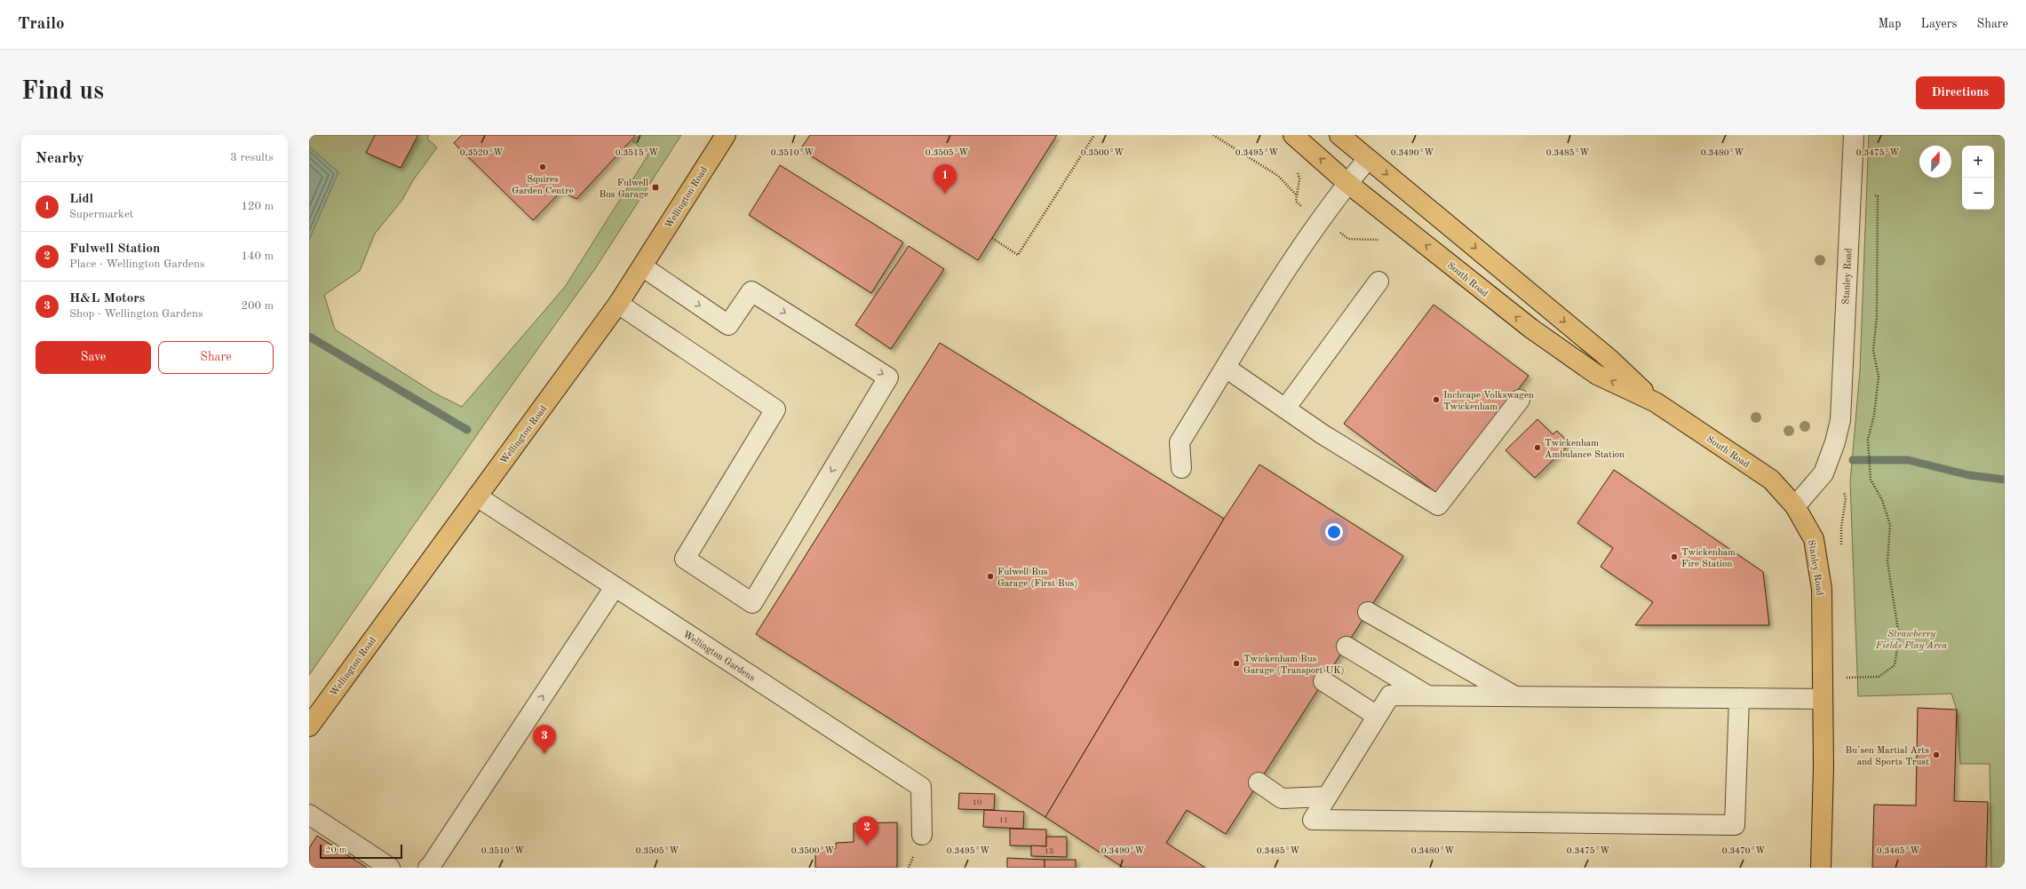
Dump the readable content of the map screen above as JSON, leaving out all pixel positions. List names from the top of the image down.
{
  "streets": {
    "main road": ["Wellington Road", "Stanley Road", "South Road"],
    "street": ["Wellington Gardens"]
  },
  "crossings": [
    ["Wellington Road", "Wellington Gardens"],
    ["Stanley Road", "South Road"]
  ],
  "parks": ["Strawberry Fields Play Area"],
  "places": {
    "other": [
      "Squires Garden Centre",
      "Inchcape Volkswagen Twickenham",
      "Twickenham Ambulance Station",
      "Twickenham Fire Station",
      "Fulwell Bus Garage (First Bus)",
      "Twickenham Bus Garage (Transport UK)",
      "Bu’sen Martial Arts and Sports Trust"
    ],
    "transit": ["Fulwell Bus Garage"]
  },
  "house_numbers": ["10", "11", "13"],
  "scale_bar": "20 m",
  "north": "top",
  "page": {
    "header": "Trailo",
    "nav": ["Map", "Layers", "Share"],
    "buttons": [
      "Directions",
      ["Save", "Share"]
    ],
    "title": "Find us",
    "heading": ["Nearby", "3 results"],
    "map_buttons": ["+", "−"],
    "pins": ["1", "3", "2"],
    "list": [
      {
        "mark": "1",
        "name": "Lidl",
        "note": "Supermarket",
        "value": "120 m"
      },
      {
        "mark": "2",
        "name": "Fulwell Station",
        "note": "Place · Wellington Gardens",
        "value": "140 m"
      },
      {
        "mark": "3",
        "name": "H&L Motors",
        "note": "Shop · Wellington Gardens",
        "value": "200 m"
      }
    ],
    "scale": "20 m"
  },
  "coordinates": [
    "0.3520°W",
    "0.3515°W",
    "0.3510°W",
    "0.3505°W",
    "0.3500°W",
    "0.3495°W",
    "0.3490°W",
    "0.3485°W",
    "0.3480°W",
    "0.3475°W",
    "0.3470°W",
    "0.3465°W"
  ]
}
